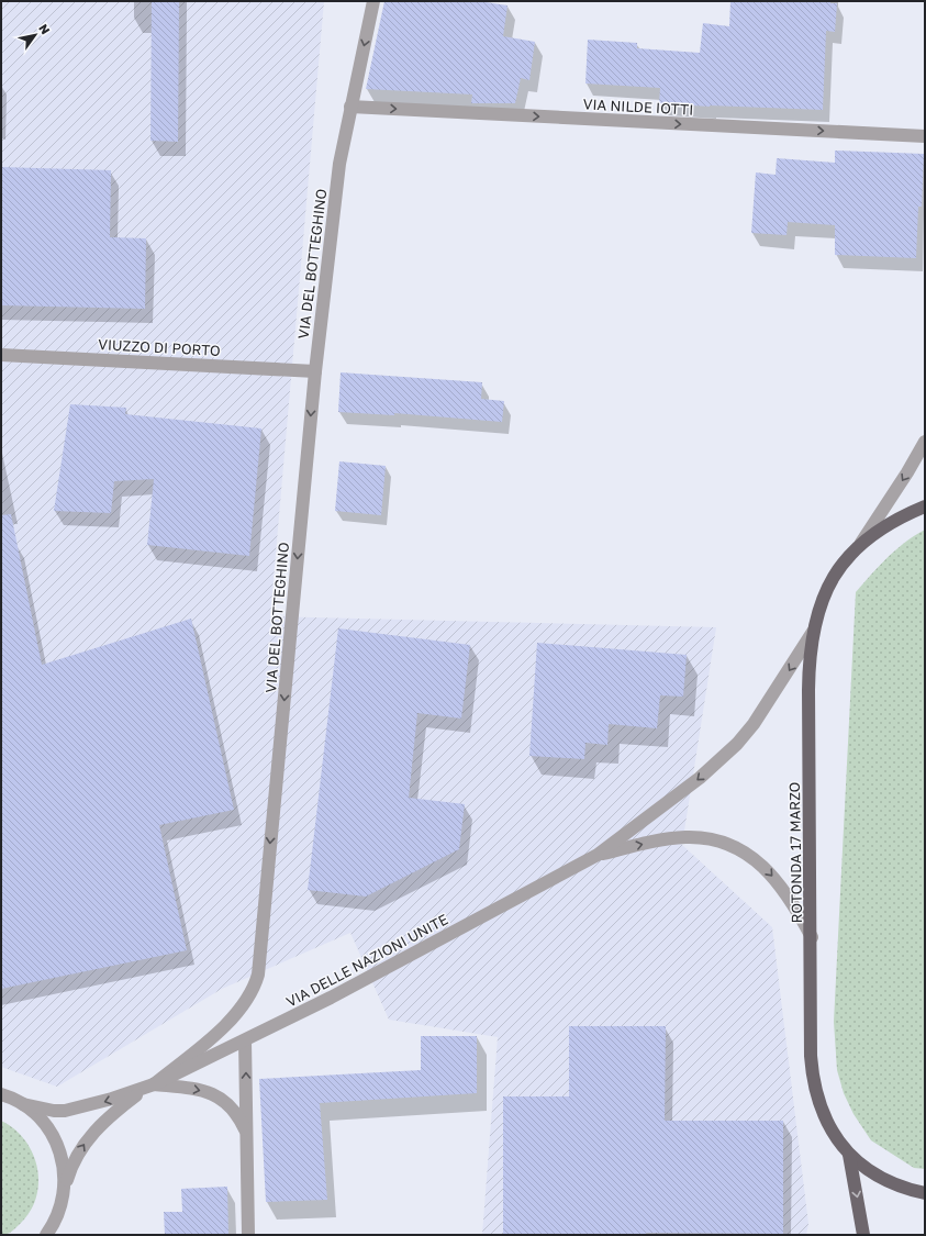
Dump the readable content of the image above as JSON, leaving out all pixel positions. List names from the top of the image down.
{
  "streets": {
    "main road": ["ROTONDA 17 MARZO"],
    "street": [
      "VIA NILDE IOTTI",
      "VIA DEL BOTTEGHINO",
      "VIUZZO DI PORTO",
      "VIA DELLE NAZIONI UNITE"
    ]
  },
  "crossings": [
    ["VIA NILDE IOTTI", "VIA DEL BOTTEGHINO"],
    ["VIA DEL BOTTEGHINO", "VIUZZO DI PORTO"],
    ["VIA DEL BOTTEGHINO", "VIA DELLE NAZIONI UNITE"],
    ["ROTONDA 17 MARZO", "VIA DELLE NAZIONI UNITE"]
  ],
  "one_way": ["VIA NILDE IOTTI", "VIA DEL BOTTEGHINO"],
  "north": "top right"
}
